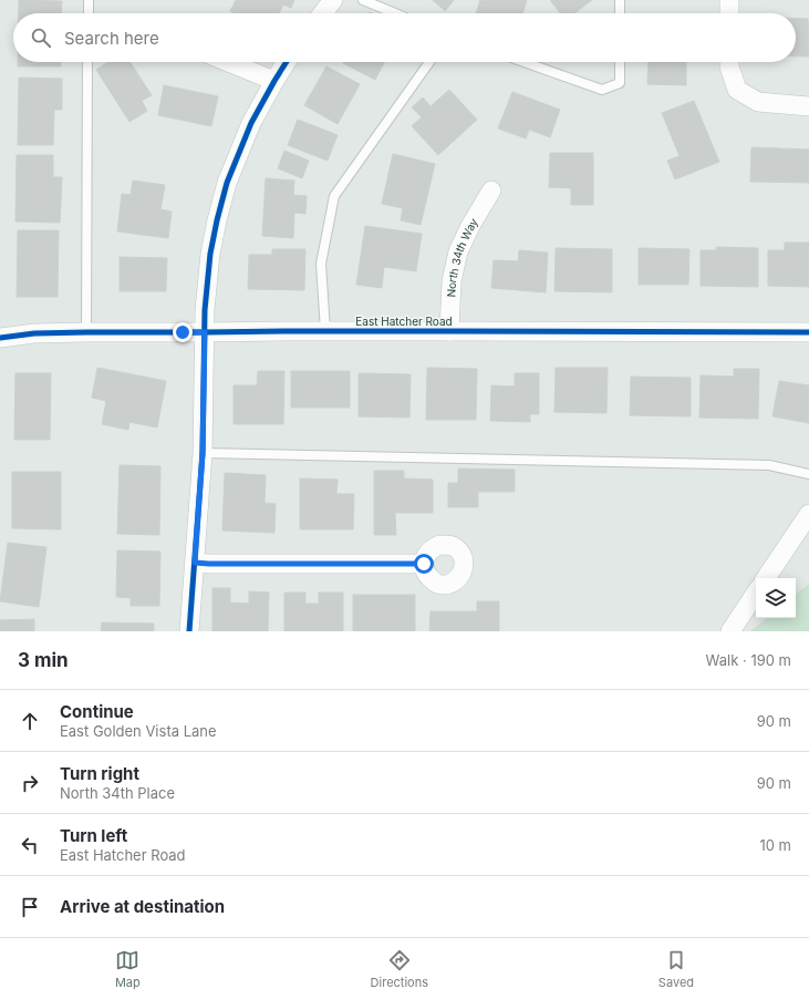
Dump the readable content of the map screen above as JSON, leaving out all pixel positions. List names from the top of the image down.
{
  "streets": {
    "street": ["North 34th Way", "East Hatcher Road"]
  },
  "crossings": [
    ["North 34th Way", "East Hatcher Road"]
  ],
  "page": {
    "search": "Search here",
    "heading": ["3 min", "Walk · 190 m"],
    "list": [
      ["Continue", "East Golden Vista Lane", "90 m"],
      ["Turn right", "North 34th Place", "90 m"],
      ["Turn left", "East Hatcher Road", "10 m"],
      "Arrive at destination"
    ],
    "nav": ["Map", "Directions", "Saved"]
  }
}
